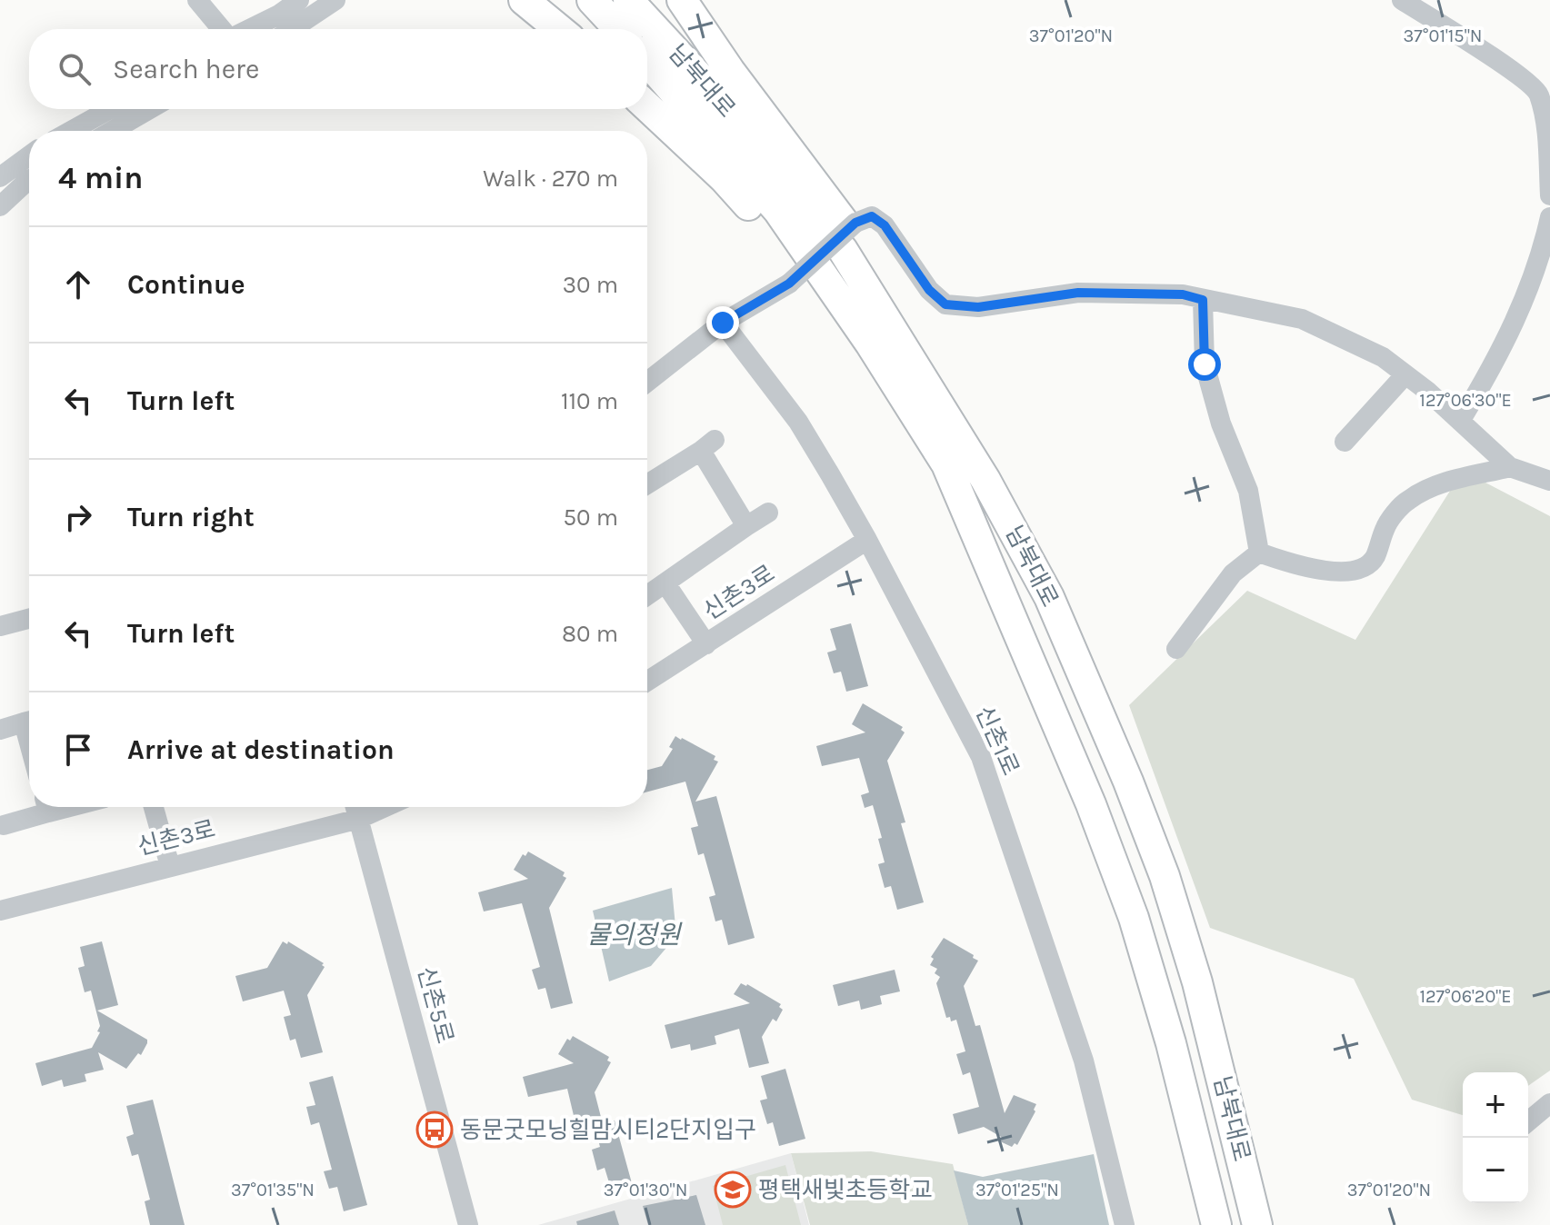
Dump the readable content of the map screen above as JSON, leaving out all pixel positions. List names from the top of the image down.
{
  "streets": {
    "highway": ["남북대로"],
    "street": ["신촌3로", "신촌1로", "신촌5로"]
  },
  "crossings": [
    ["신촌3로", "신촌1로"],
    ["신촌3로", "신촌5로"]
  ],
  "water": ["물의정원"],
  "places": {
    "bus stop": ["동문굿모닝힐맘시티2단지입구"],
    "school or university": ["평택새빛초등학교"]
  },
  "page": {
    "search": "Search here",
    "heading": ["4 min", "Walk · 270 m"],
    "list": [
      ["Continue", "30 m"],
      ["Turn left", "110 m"],
      ["Turn right", "50 m"],
      ["Turn left", "80 m"],
      "Arrive at destination"
    ],
    "map_buttons": ["+", "−"]
  },
  "coordinates": [
    "37°01'20\"N",
    "37°01'15\"N",
    "127°06'30\"E",
    "127°06'20\"E",
    "37°01'35\"N",
    "37°01'30\"N",
    "37°01'25\"N"
  ]
}
